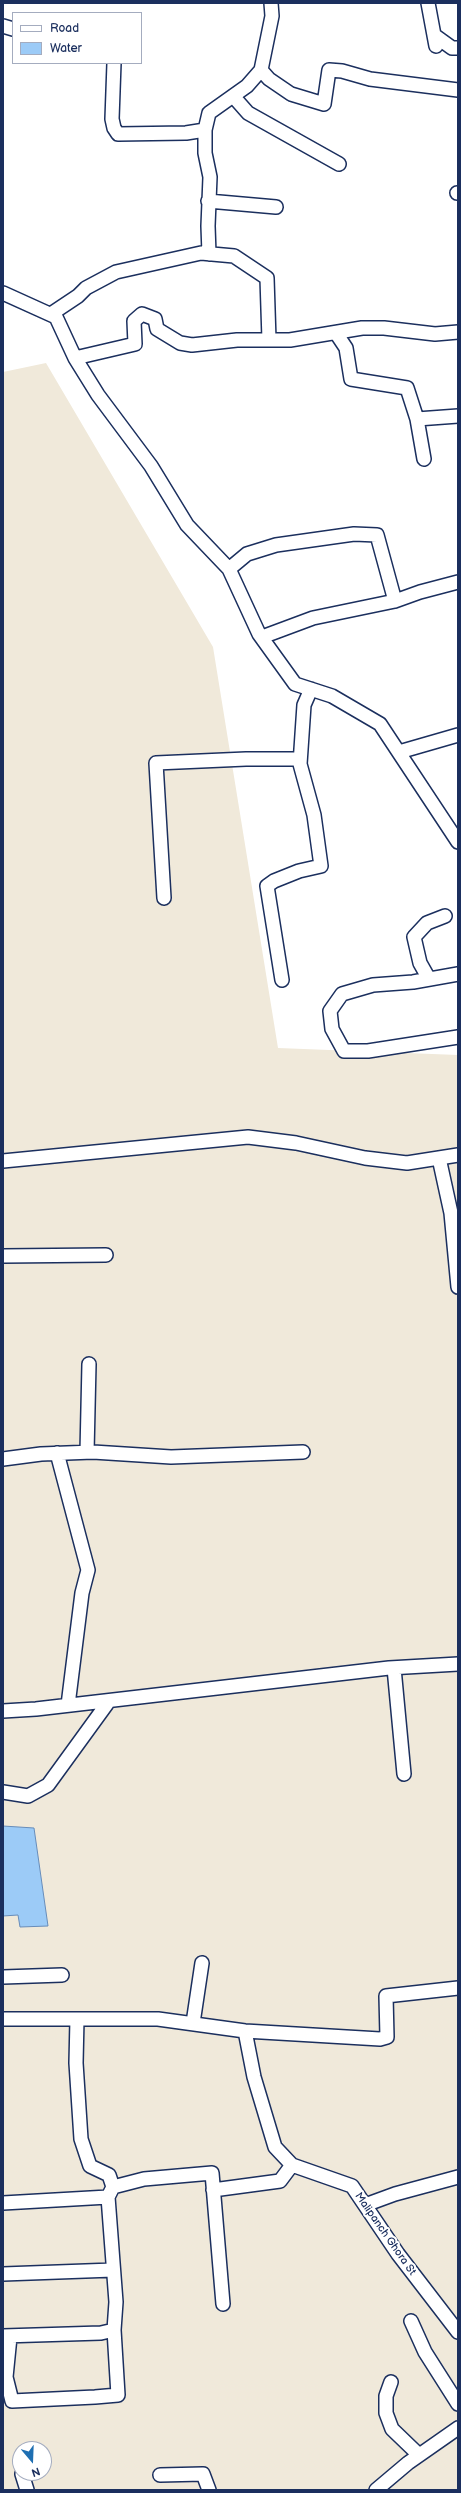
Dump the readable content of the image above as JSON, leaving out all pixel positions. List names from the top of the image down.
{
  "streets": {
    "street": ["Malipanch Ghora St"]
  },
  "legend": ["Road", "Water"],
  "north": "bottom"
}
